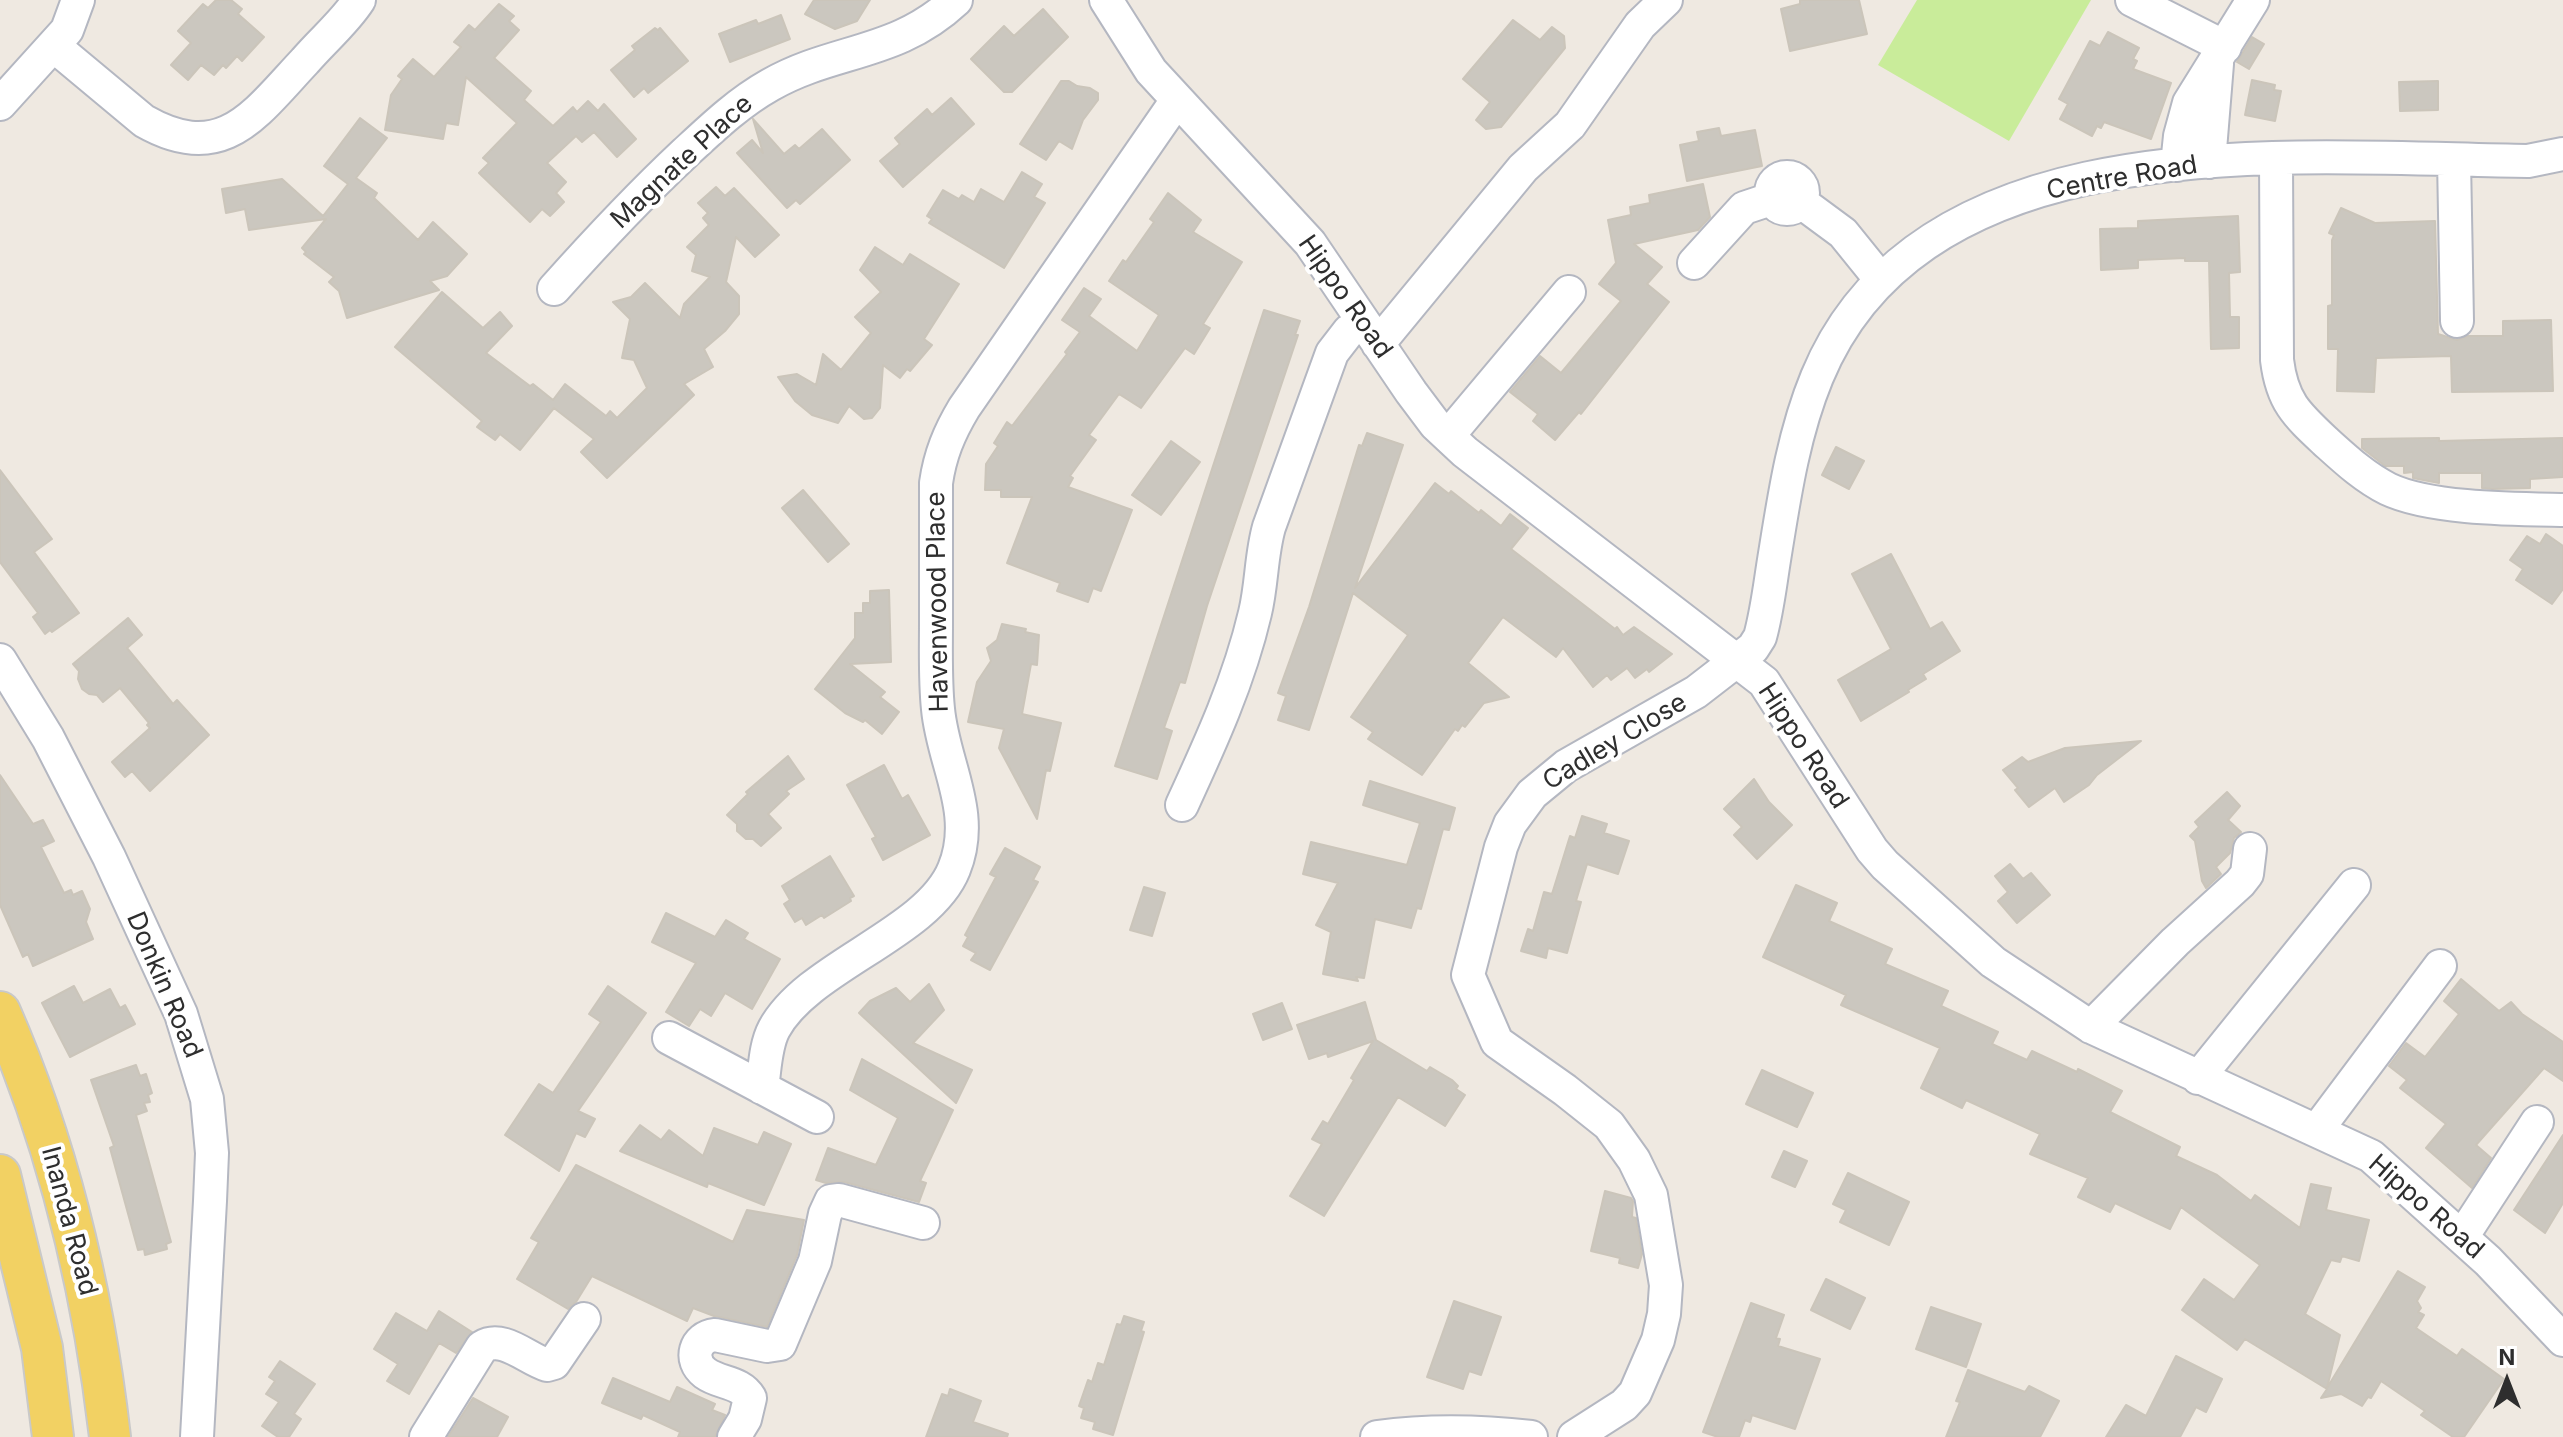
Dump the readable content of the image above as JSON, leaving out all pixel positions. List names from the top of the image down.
{
  "streets": {
    "main road": ["Inanda Road"],
    "street": [
      "Magnate Place",
      "Centre Road",
      "Hippo Road",
      "Havenwood Place",
      "Cadley Close",
      "Donkin Road"
    ]
  },
  "crossings": [
    ["Centre Road", "Hippo Road"],
    ["Centre Road", "Cadley Close"],
    ["Hippo Road", "Havenwood Place"],
    ["Hippo Road", "Cadley Close"]
  ],
  "north": "top"
}
